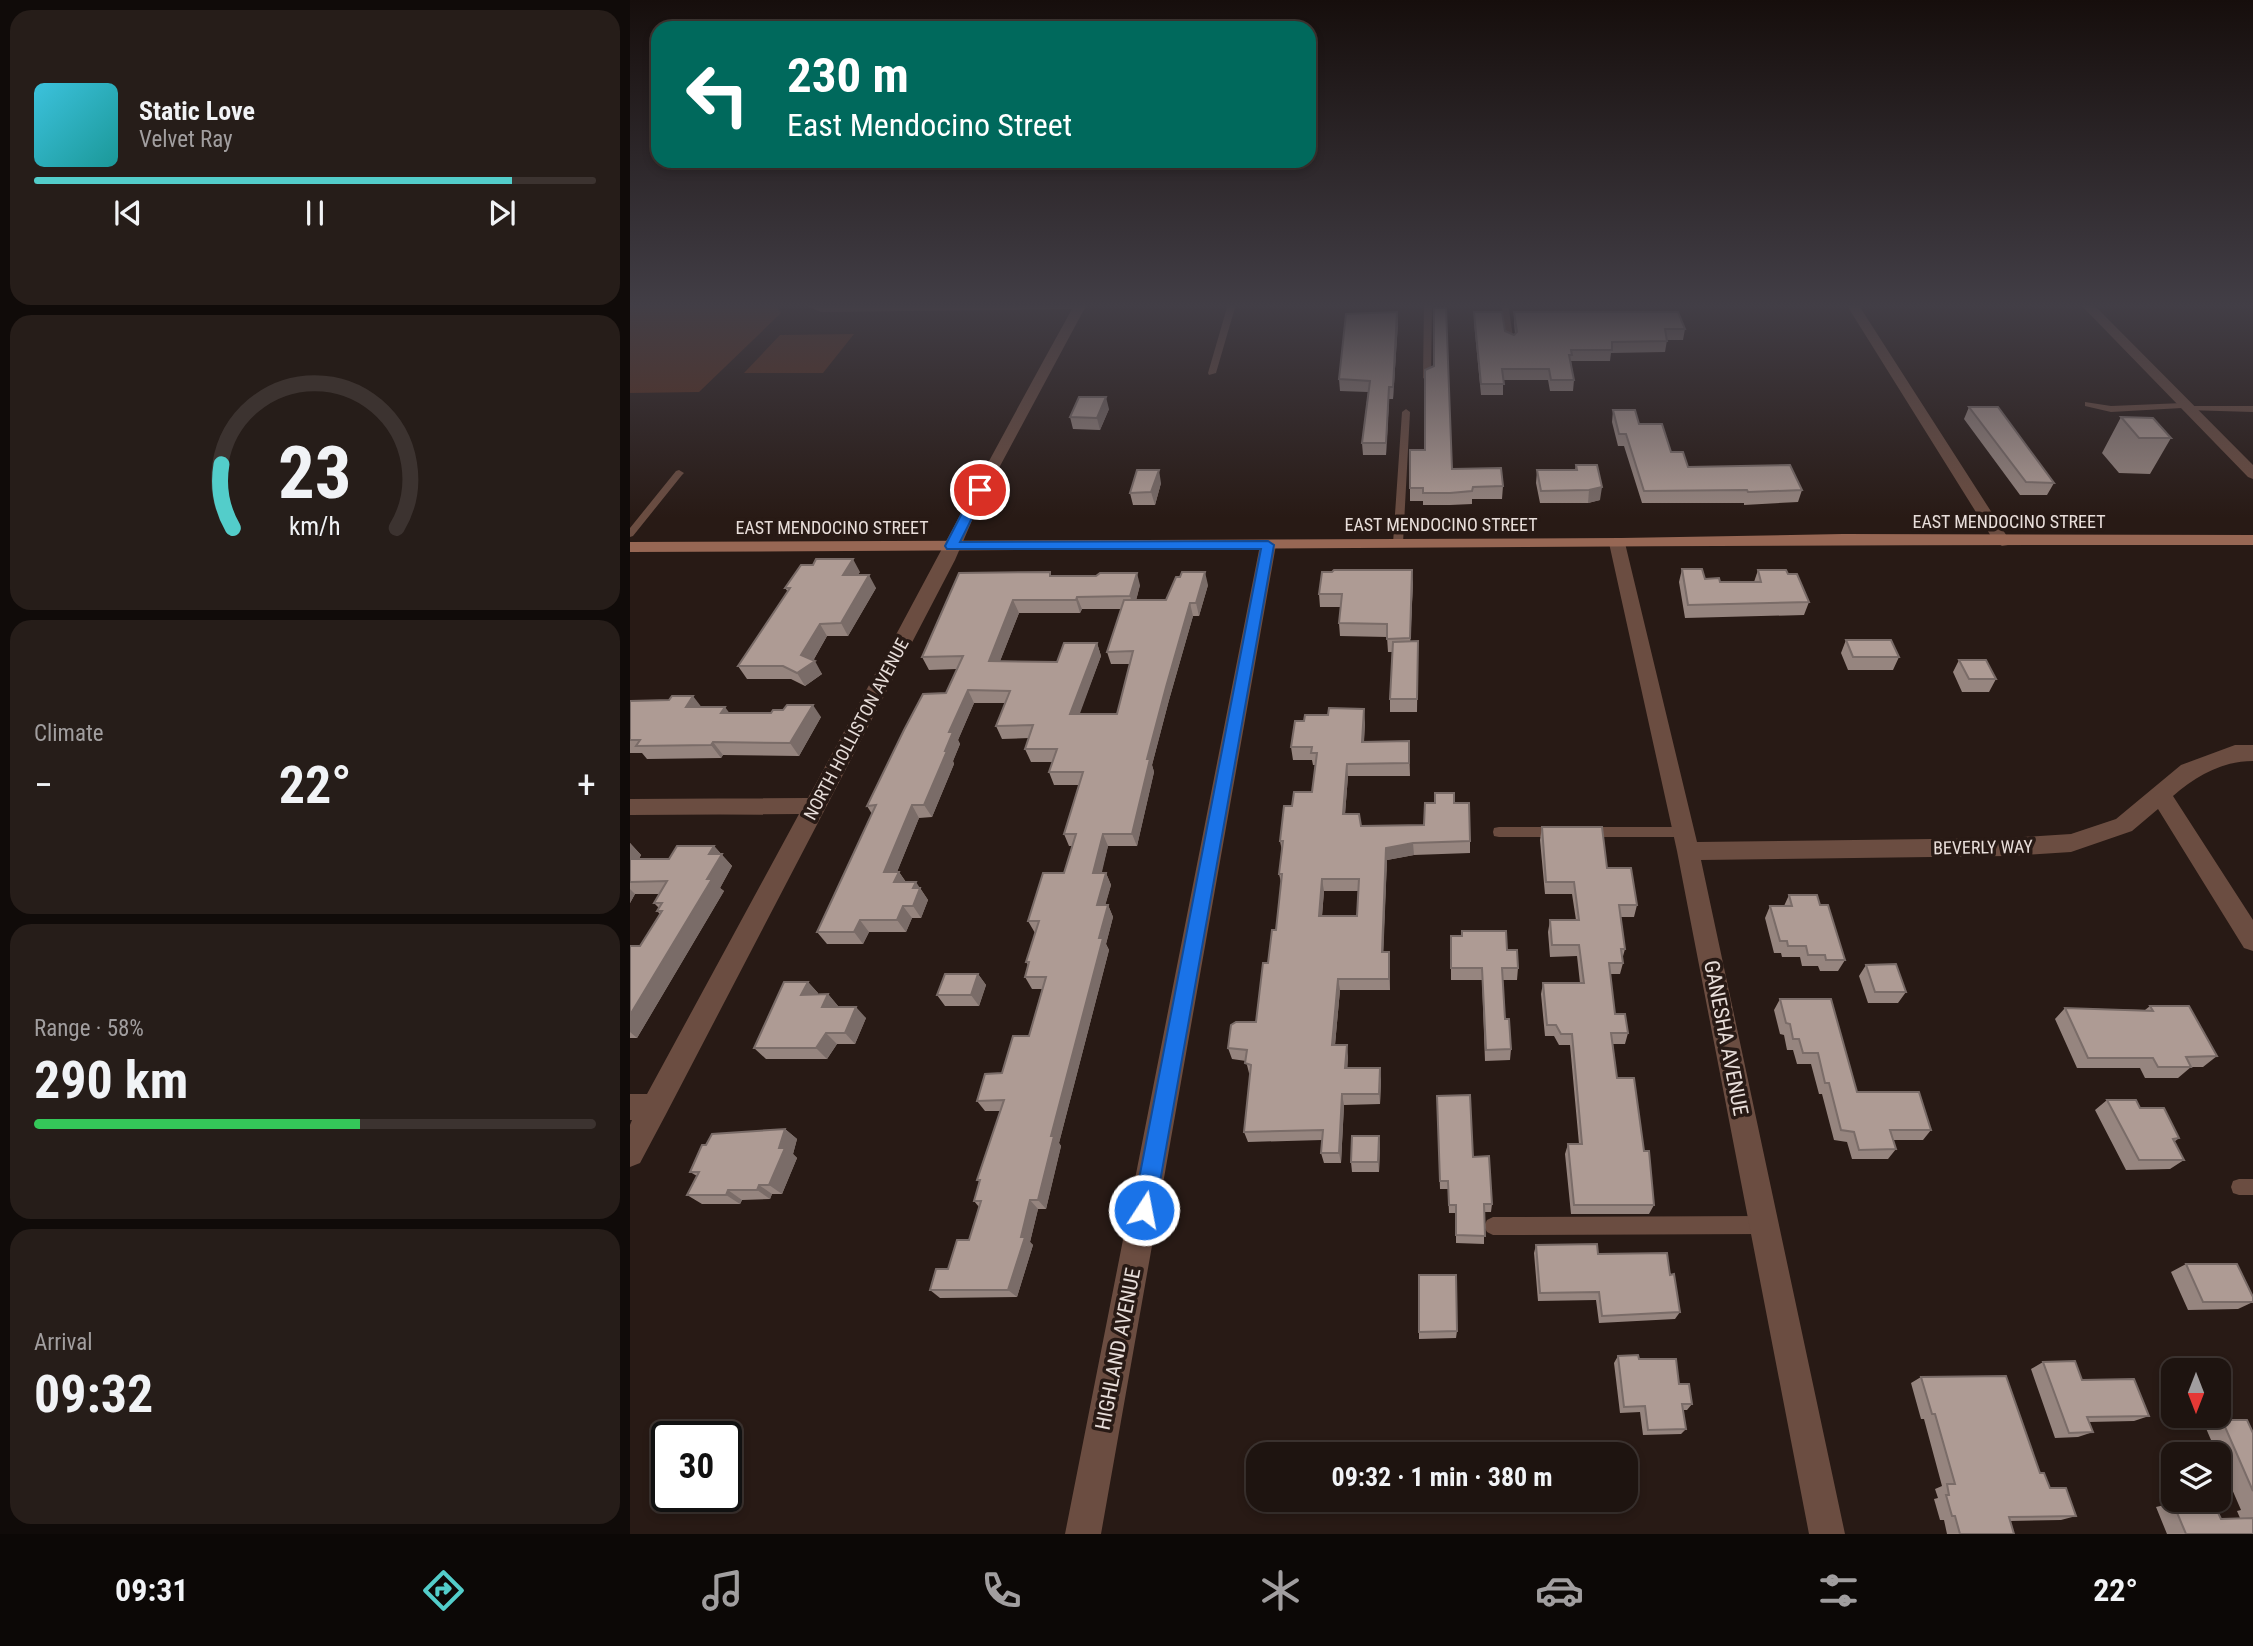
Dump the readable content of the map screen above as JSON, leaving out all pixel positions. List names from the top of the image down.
{
  "streets": {
    "street": [
      "EAST MENDOCINO STREET",
      "NORTH HOLLISTON AVENUE",
      "BEVERLY WAY",
      "GANESHA AVENUE",
      "HIGHLAND AVENUE"
    ]
  },
  "crossings": [
    ["EAST MENDOCINO STREET", "NORTH HOLLISTON AVENUE"],
    ["EAST MENDOCINO STREET", "GANESHA AVENUE"],
    ["EAST MENDOCINO STREET", "HIGHLAND AVENUE"],
    ["BEVERLY WAY", "GANESHA AVENUE"]
  ],
  "north": "bottom",
  "page": {
    "turn": ["230 m", "East Mendocino Street"],
    "song": ["Static Love", "Velvet Ray"],
    "tile": [
      "Climate",
      ["Range · 58%", "290 km"],
      ["Arrival", "09:32"]
    ],
    "heat": ["−", "22°", "+"],
    "limit": "30",
    "trip": "09:32 · 1 min · 380 m",
    "tabs": ["09:31", "22°"],
    "gauge": ["23", "km/h"]
  }
}
